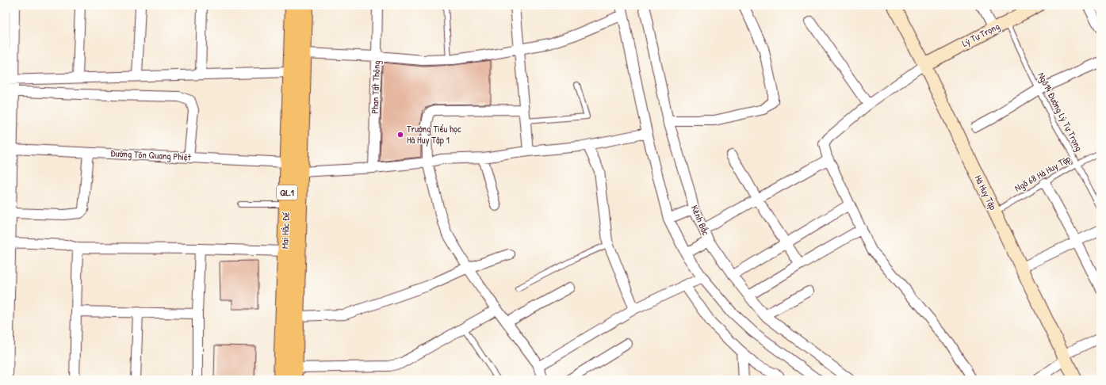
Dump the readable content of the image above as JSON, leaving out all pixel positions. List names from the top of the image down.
{
  "streets": {
    "main road": [
      "Lý Tự Trọng",
      "QL.1",
      "Hà Huy Tập",
      "Mai Hắc Đế"
    ],
    "street": ["Phan Tất Thông", "Đường Tôn Quang Phiệt", "Kênh Bắc"],
    "lane": ["Ngõ14 Đường Lý Tự Trọng", "Ngõ 68 Hà Huy Tập"]
  },
  "crossings": [
    ["Lý Tự Trọng", "Ngõ14 Đường Lý Tự Trọng"],
    ["Lý Tự Trọng", "Hà Huy Tập"],
    ["Ngõ14 Đường Lý Tự Trọng", "Ngõ 68 Hà Huy Tập"],
    ["Đường Tôn Quang Phiệt", "Mai Hắc Đế"],
    ["Ngõ 68 Hà Huy Tập", "Hà Huy Tập"]
  ],
  "places": ["Trường Tiểu học Hà Huy Tập 1"]
}
